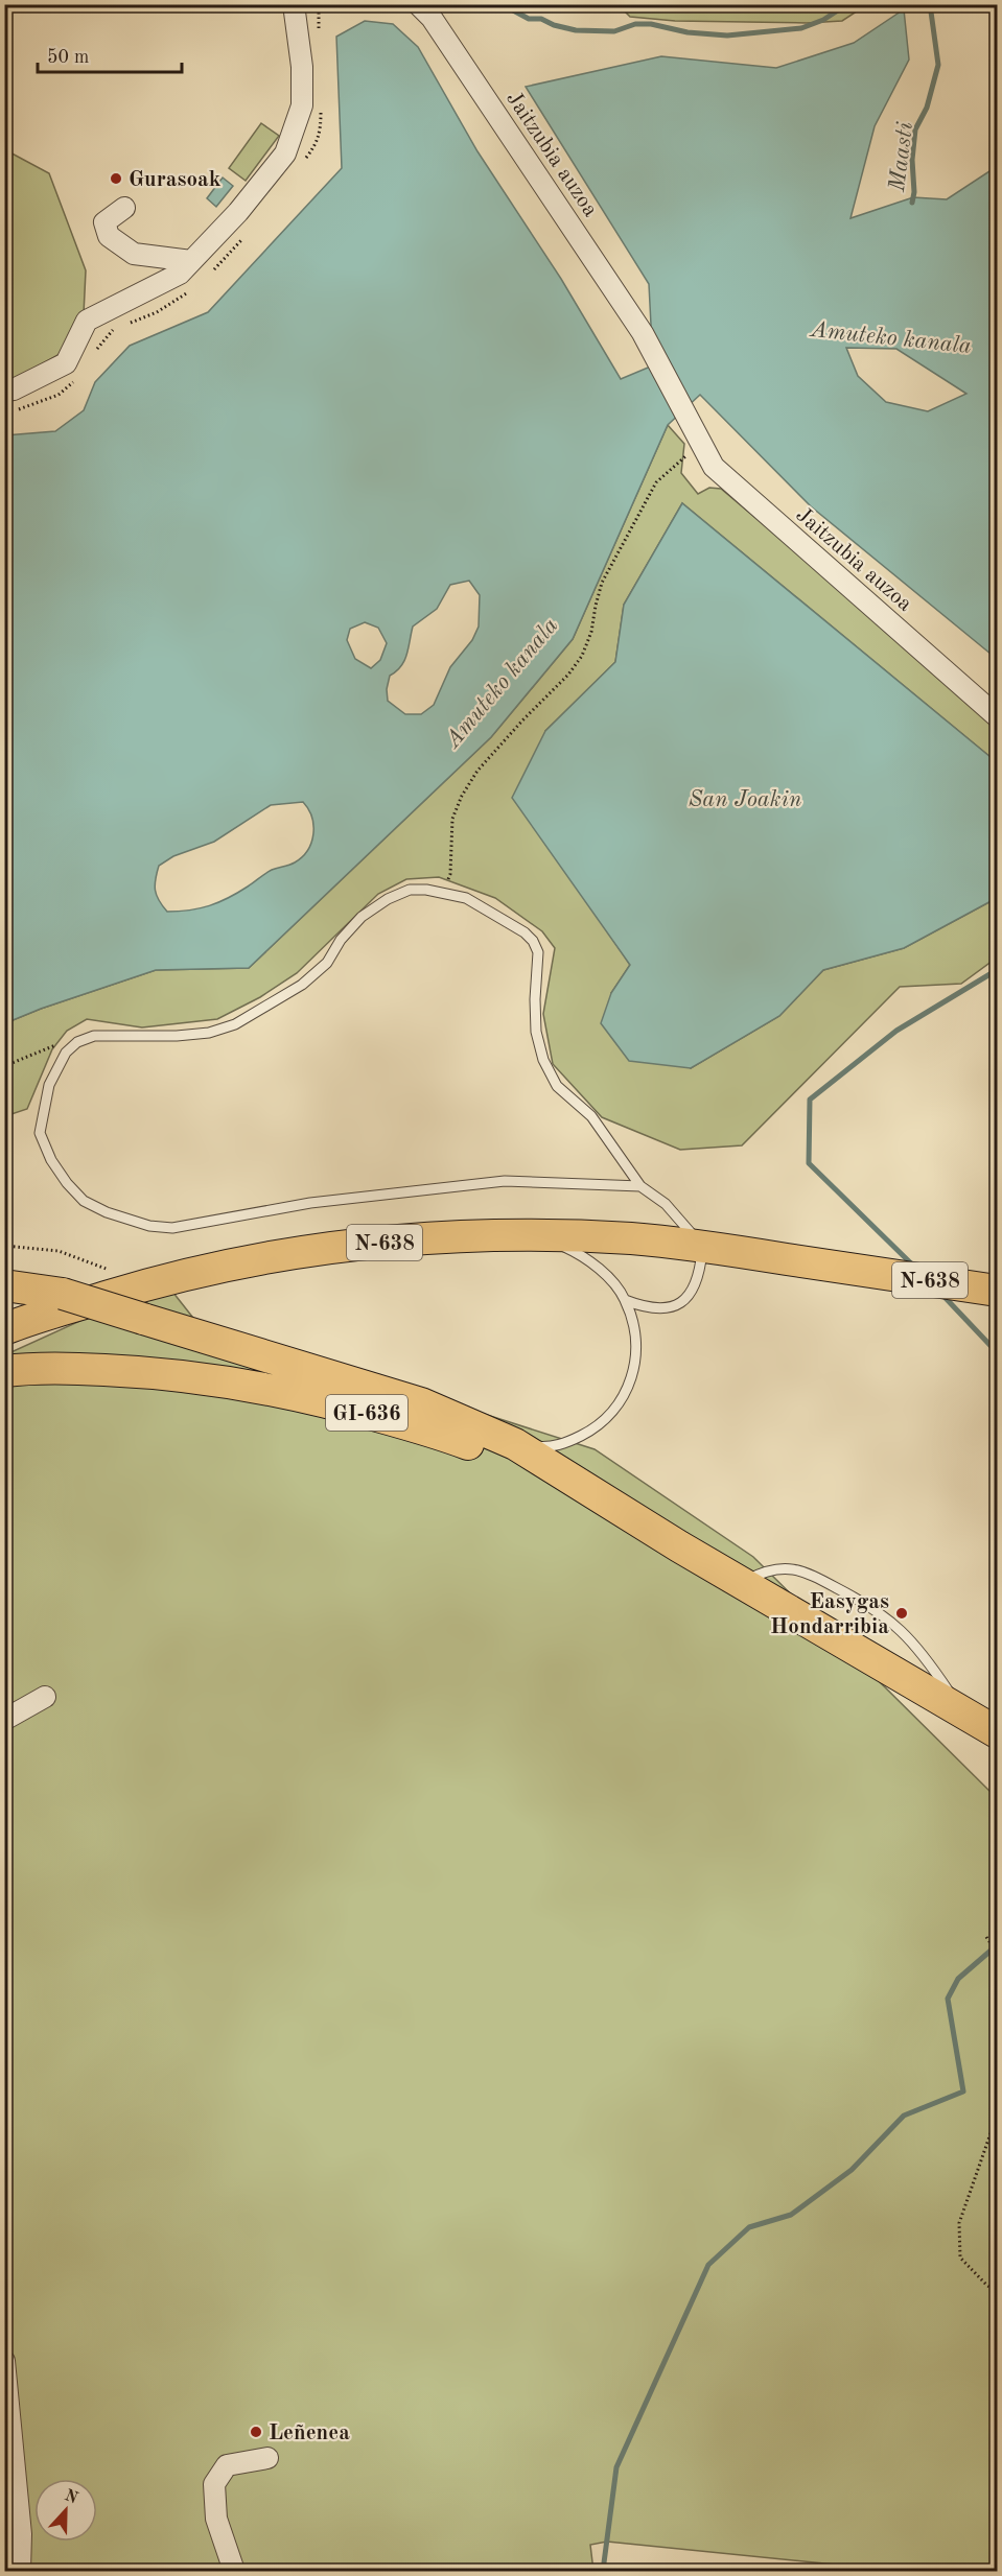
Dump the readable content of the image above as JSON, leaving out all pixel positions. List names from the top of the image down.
{
  "streets": {
    "main road": ["N-638", "GI-636"],
    "street": ["Jaitzubia auzoa"]
  },
  "water": ["Maasti", "Amuteko kanala", "San Joakin"],
  "places": ["Gurasoak", "Easygas Hondarribia", "Leñenea"],
  "scale_bar": "50 m",
  "north": "top"
}
